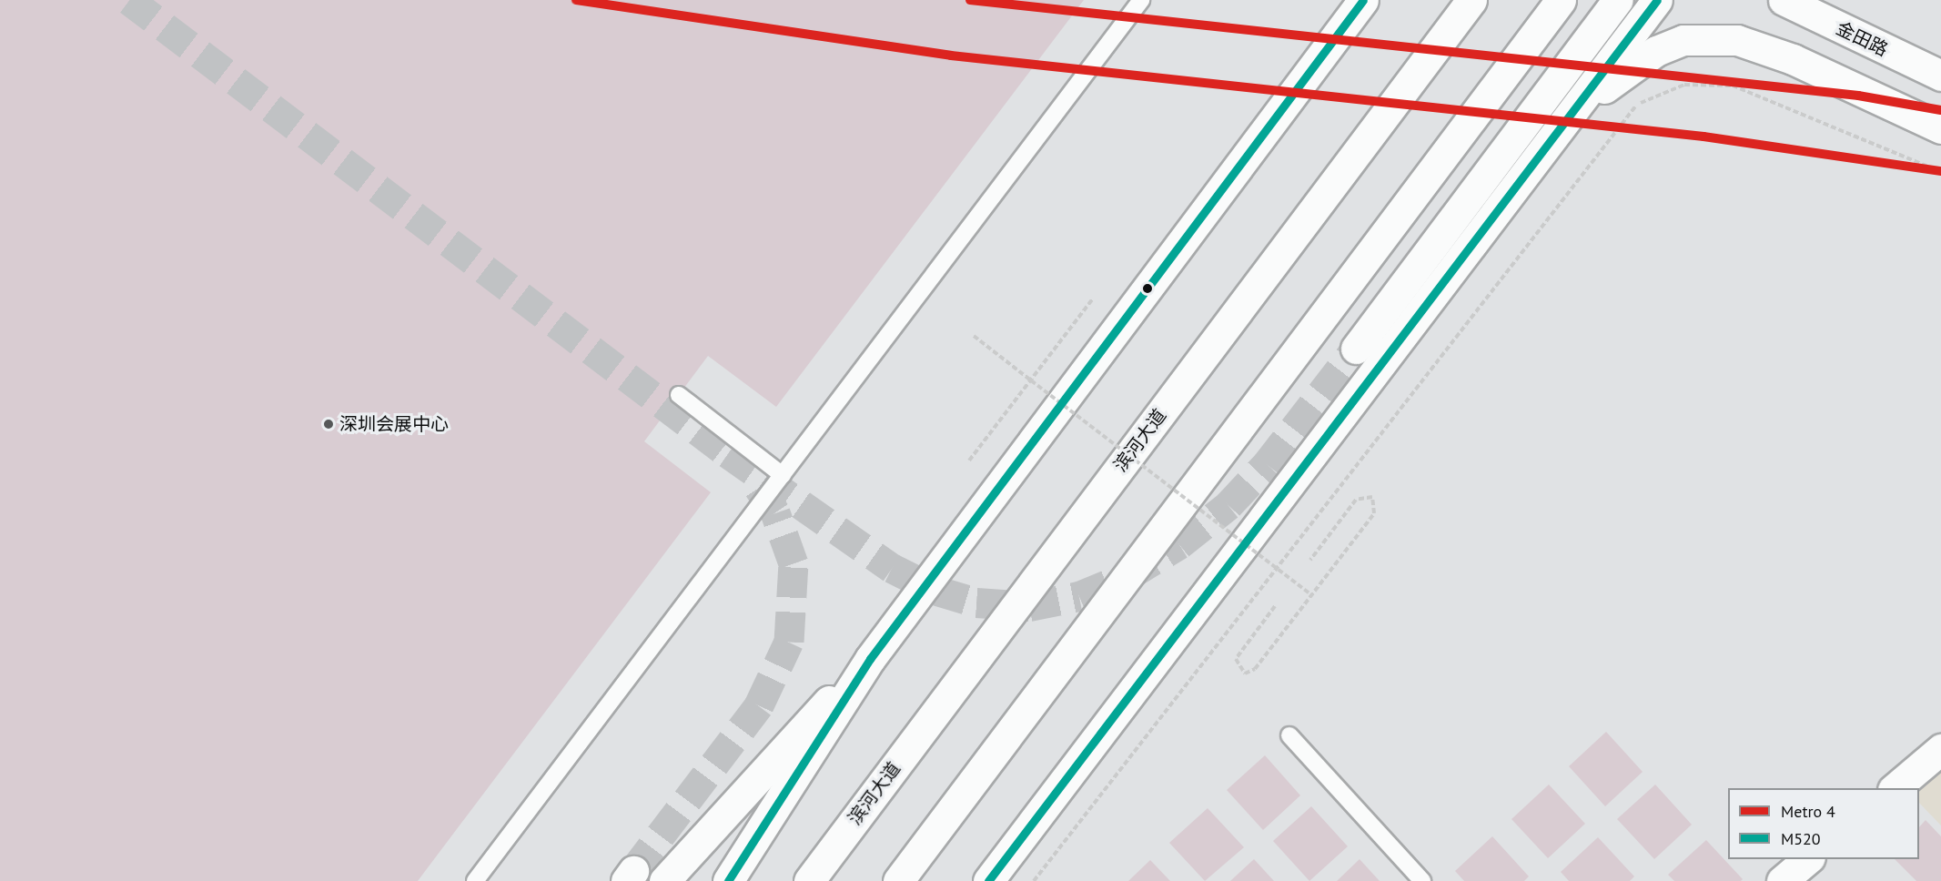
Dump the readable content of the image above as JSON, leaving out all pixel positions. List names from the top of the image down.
{
  "streets": {
    "main road": ["金田路", "滨河大道"]
  },
  "places": ["深圳会展中心"],
  "lines": ["metro line 4", "transit line M520"],
  "legend": ["Metro 4", "M520"]
}
